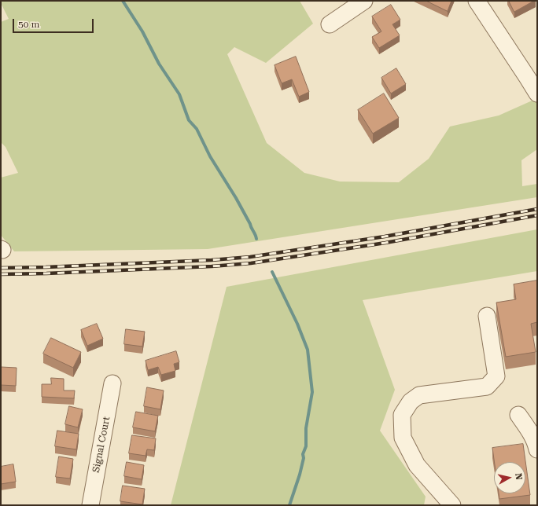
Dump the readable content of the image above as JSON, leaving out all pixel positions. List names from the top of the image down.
{
  "streets": {
    "street": ["Signal Court"]
  },
  "scale_bar": "50 m",
  "north": "right"
}
